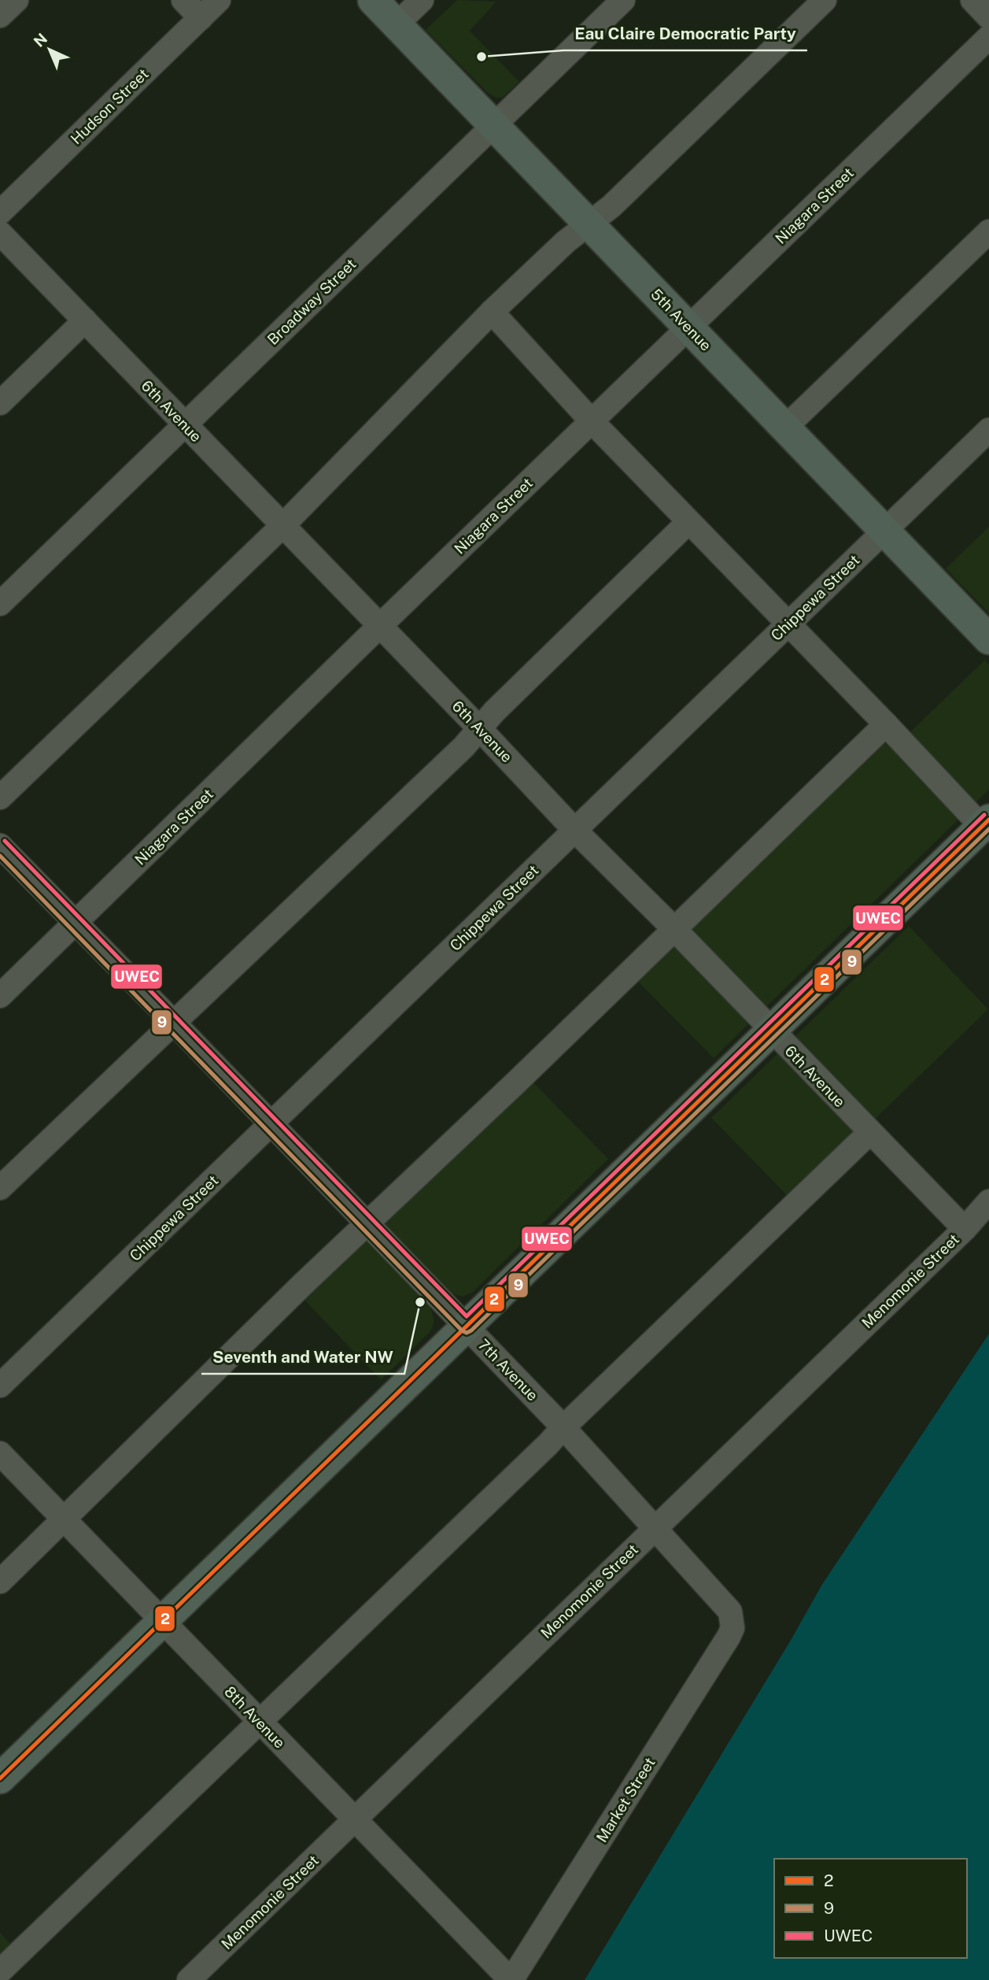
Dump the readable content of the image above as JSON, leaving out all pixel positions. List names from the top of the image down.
{
  "streets": {
    "main road": ["5th Avenue"],
    "street": [
      "Hudson Street",
      "Niagara Street",
      "Broadway Street",
      "6th Avenue",
      "Chippewa Street",
      "Menomonie Street",
      "7th Avenue",
      "8th Avenue",
      "Market Street"
    ]
  },
  "crossings": [
    ["Niagara Street", "5th Avenue"],
    ["Niagara Street", "6th Avenue"],
    ["Niagara Street", "7th Avenue"],
    ["Broadway Street", "5th Avenue"],
    ["Broadway Street", "6th Avenue"],
    ["5th Avenue", "Chippewa Street"],
    ["6th Avenue", "Chippewa Street"],
    ["6th Avenue", "Menomonie Street"],
    ["Chippewa Street", "7th Avenue"],
    ["Menomonie Street", "7th Avenue"],
    ["Menomonie Street", "8th Avenue"],
    ["7th Avenue", "Market Street"],
    ["8th Avenue", "Market Street"]
  ],
  "places": ["Eau Claire Democratic Party", "Seventh and Water NW"],
  "lines": ["transit line UWEC", "transit line 2", "transit line 9"],
  "legend": ["2", "9", "UWEC"],
  "north": "top left"
}
